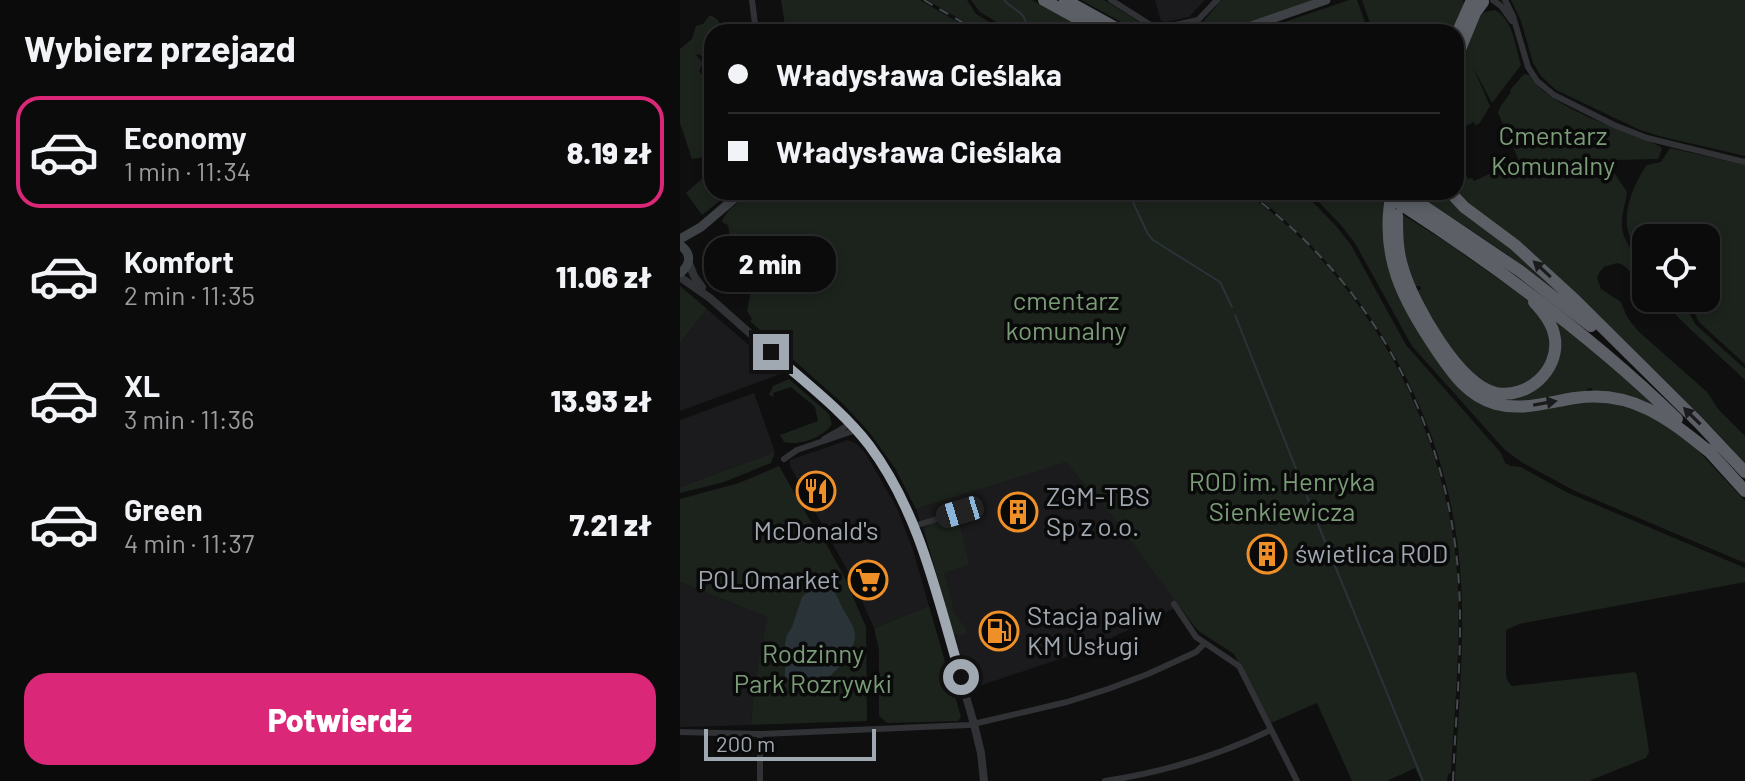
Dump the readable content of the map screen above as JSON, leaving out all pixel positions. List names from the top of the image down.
{
  "parks": [
    "Cmentarz Komunalny",
    "cmentarz komunalny",
    "ROD im. Henryka Sienkiewicza",
    "Rodzinny Park Rozrywki"
  ],
  "places": {
    "restaurant": ["McDonald's"],
    "building": ["ZGM-TBS Sp z o.o.", "świetlica ROD"],
    "supermarket": ["POLOmarket"],
    "fuel station": ["Stacja paliw KM Usługi"]
  },
  "scale_bar": "200 m",
  "page": {
    "heading": "Wybierz przejazd",
    "banner": ["Władysława Cieślaka", "Władysława Cieślaka"],
    "list": [
      {
        "name": "Economy",
        "note": "1 min · 11:34",
        "value": "8.19 zł"
      },
      {
        "name": "Komfort",
        "note": "2 min · 11:35",
        "value": "11.06 zł"
      },
      {
        "name": "XL",
        "note": "3 min · 11:36",
        "value": "13.93 zł"
      },
      {
        "name": "Green",
        "note": "4 min · 11:37",
        "value": "7.21 zł"
      }
    ],
    "bubble": "2 min",
    "buttons": "Potwierdź",
    "scale": "200 m"
  }
}
